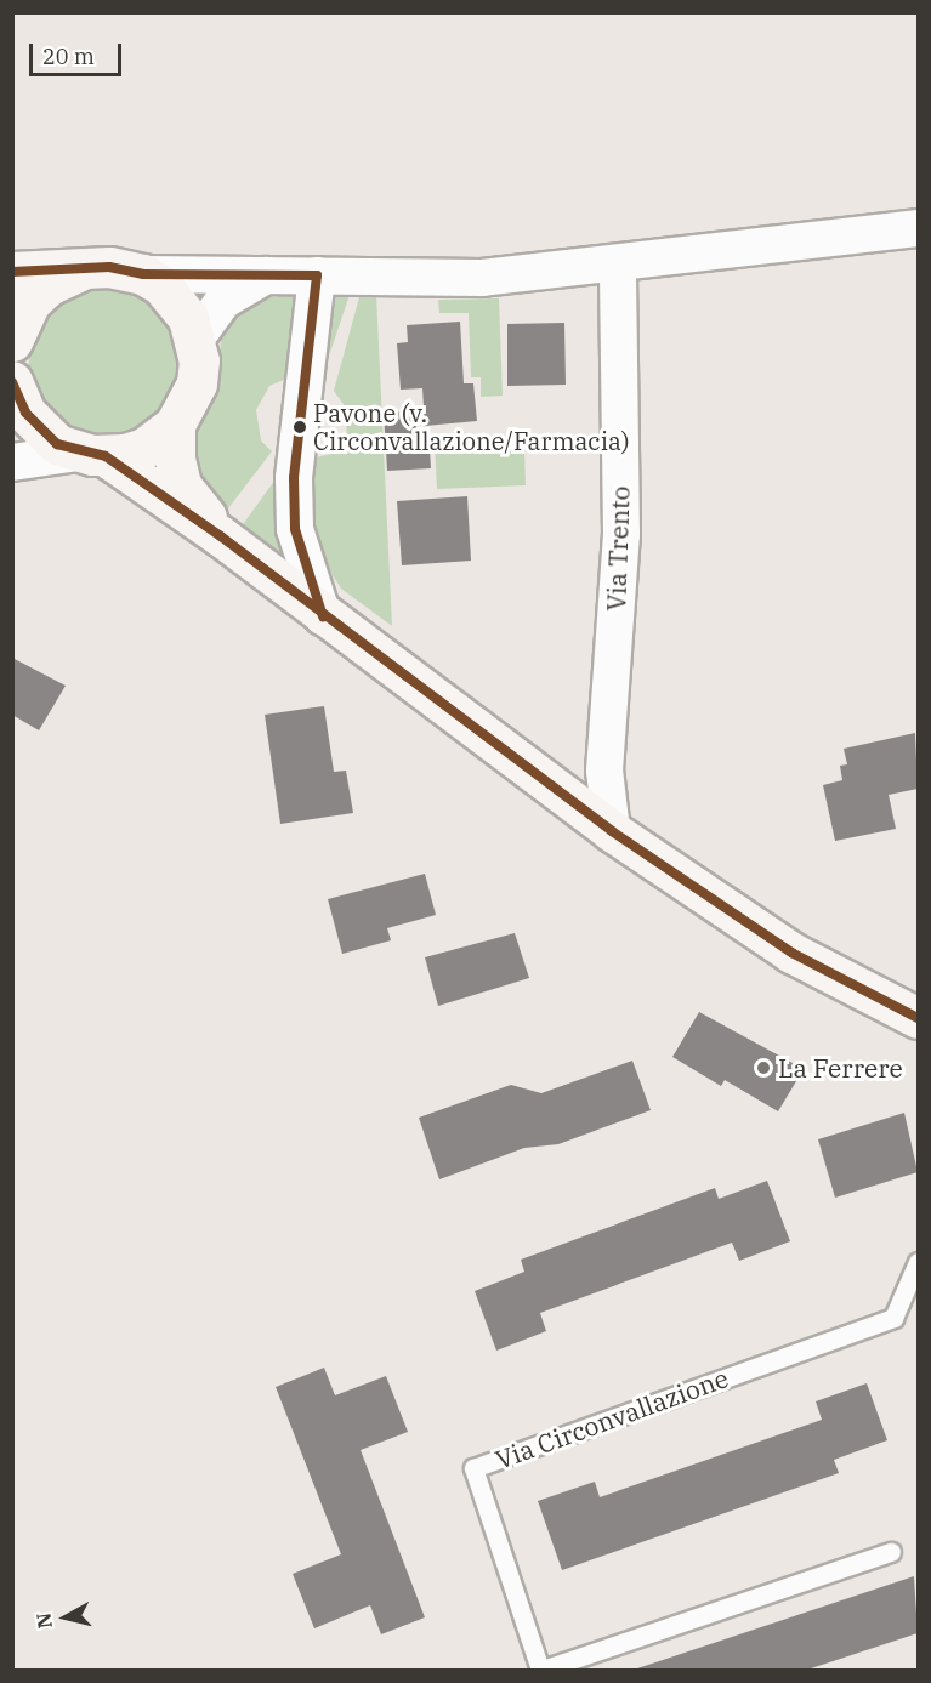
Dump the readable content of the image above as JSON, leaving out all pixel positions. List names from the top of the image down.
{
  "streets": {
    "street": ["Via Trento"],
    "lane": ["Via Circonvallazione"]
  },
  "places": ["Pavone (v. Circonvallazione/Farmacia)", "La Ferrere"],
  "scale_bar": "20 m",
  "north": "left"
}
